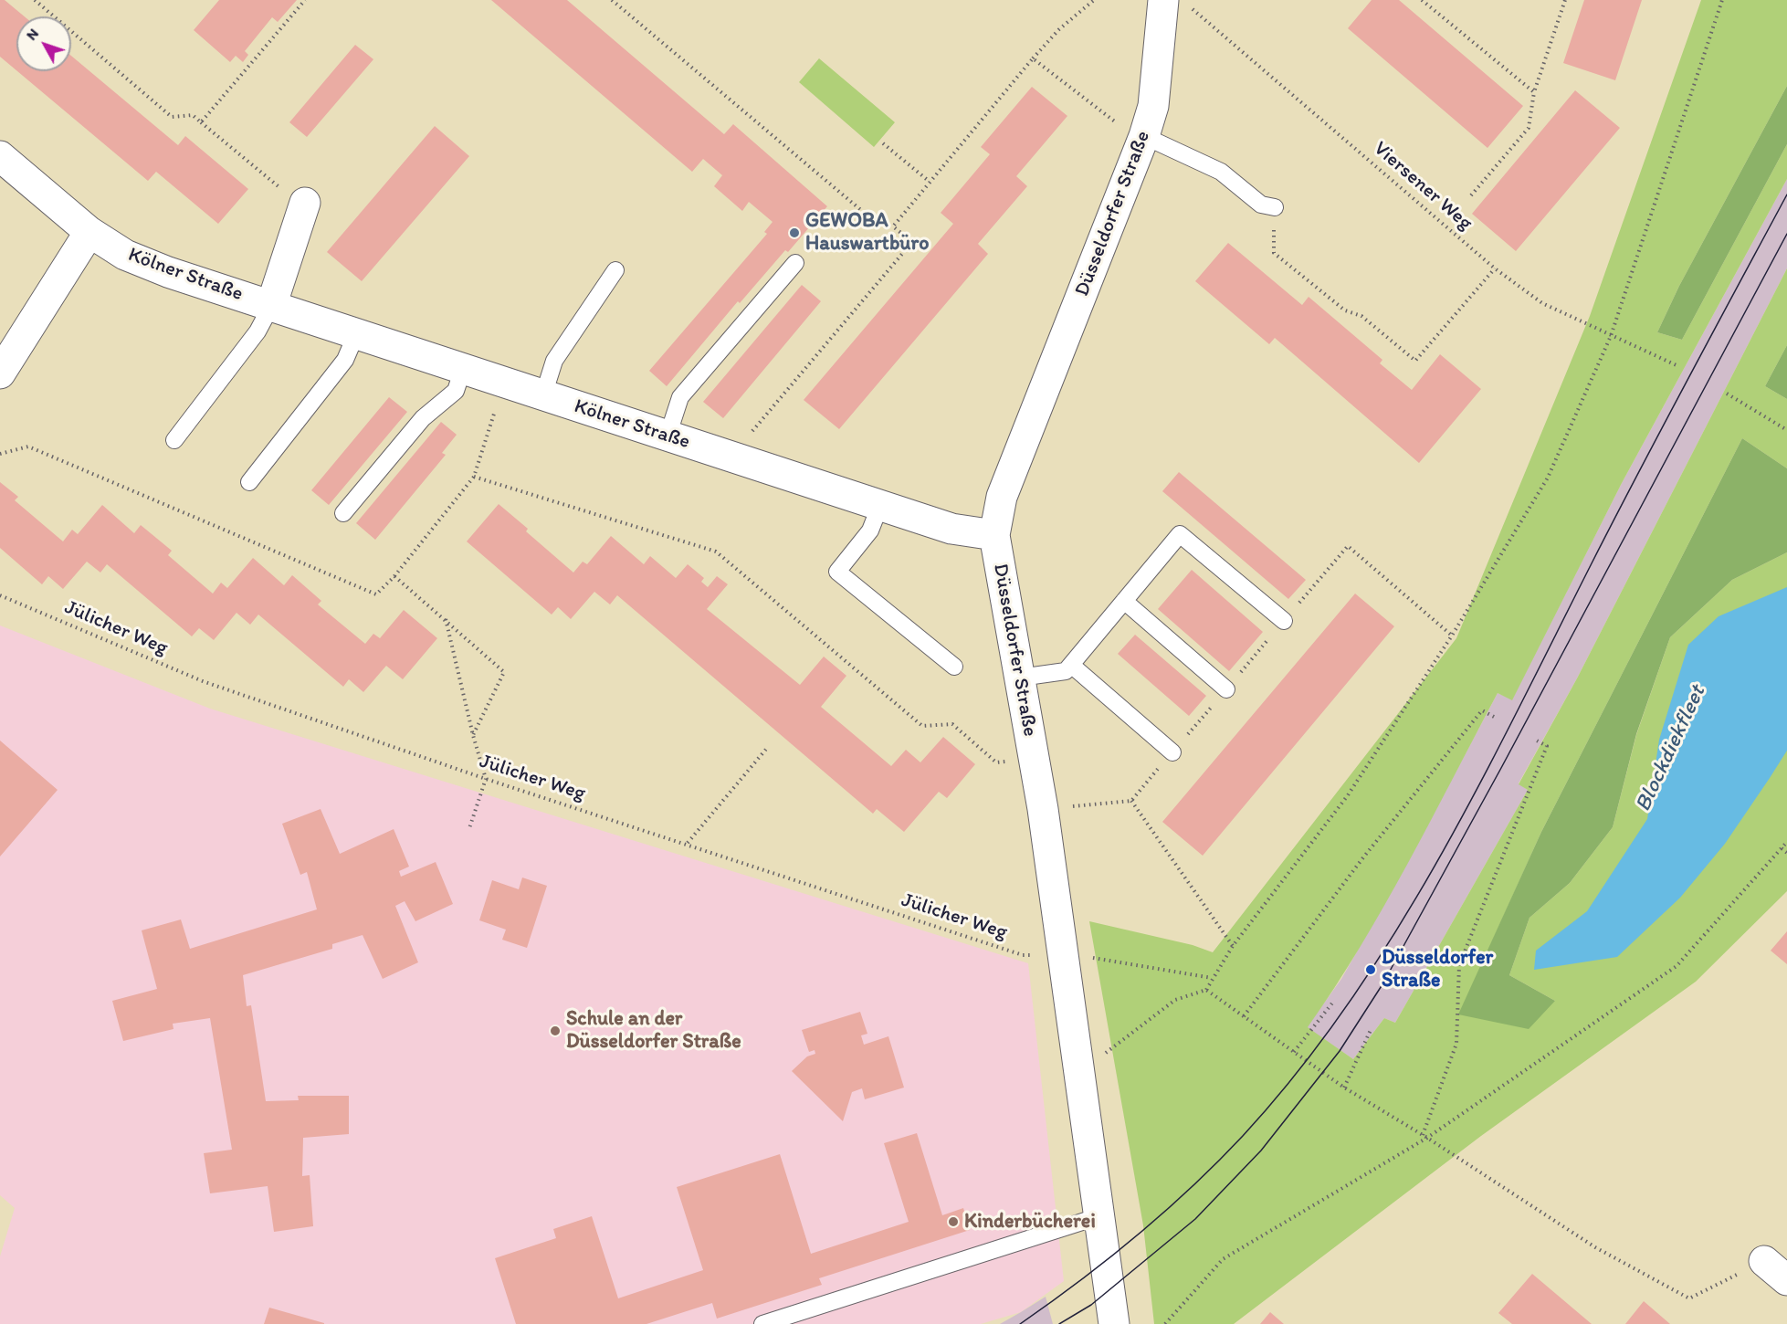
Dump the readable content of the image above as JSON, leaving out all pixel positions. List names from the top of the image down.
{
  "streets": {
    "street": ["Düsseldorfer Straße", "Kölner Straße"],
    "path": ["Viersener Weg", "Jülicher Weg"]
  },
  "crossings": [
    ["Viersener Weg", "Düsseldorfer Straße"],
    ["Düsseldorfer Straße", "Kölner Straße"],
    ["Düsseldorfer Straße", "Jülicher Weg"]
  ],
  "water": ["Blockdiekfleet"],
  "places": [
    "GEWOBA Hauswartbüro",
    "Düsseldorfer Straße",
    "Schule an der Düsseldorfer Straße",
    "Kinderbücherei"
  ],
  "north": "top left"
}
